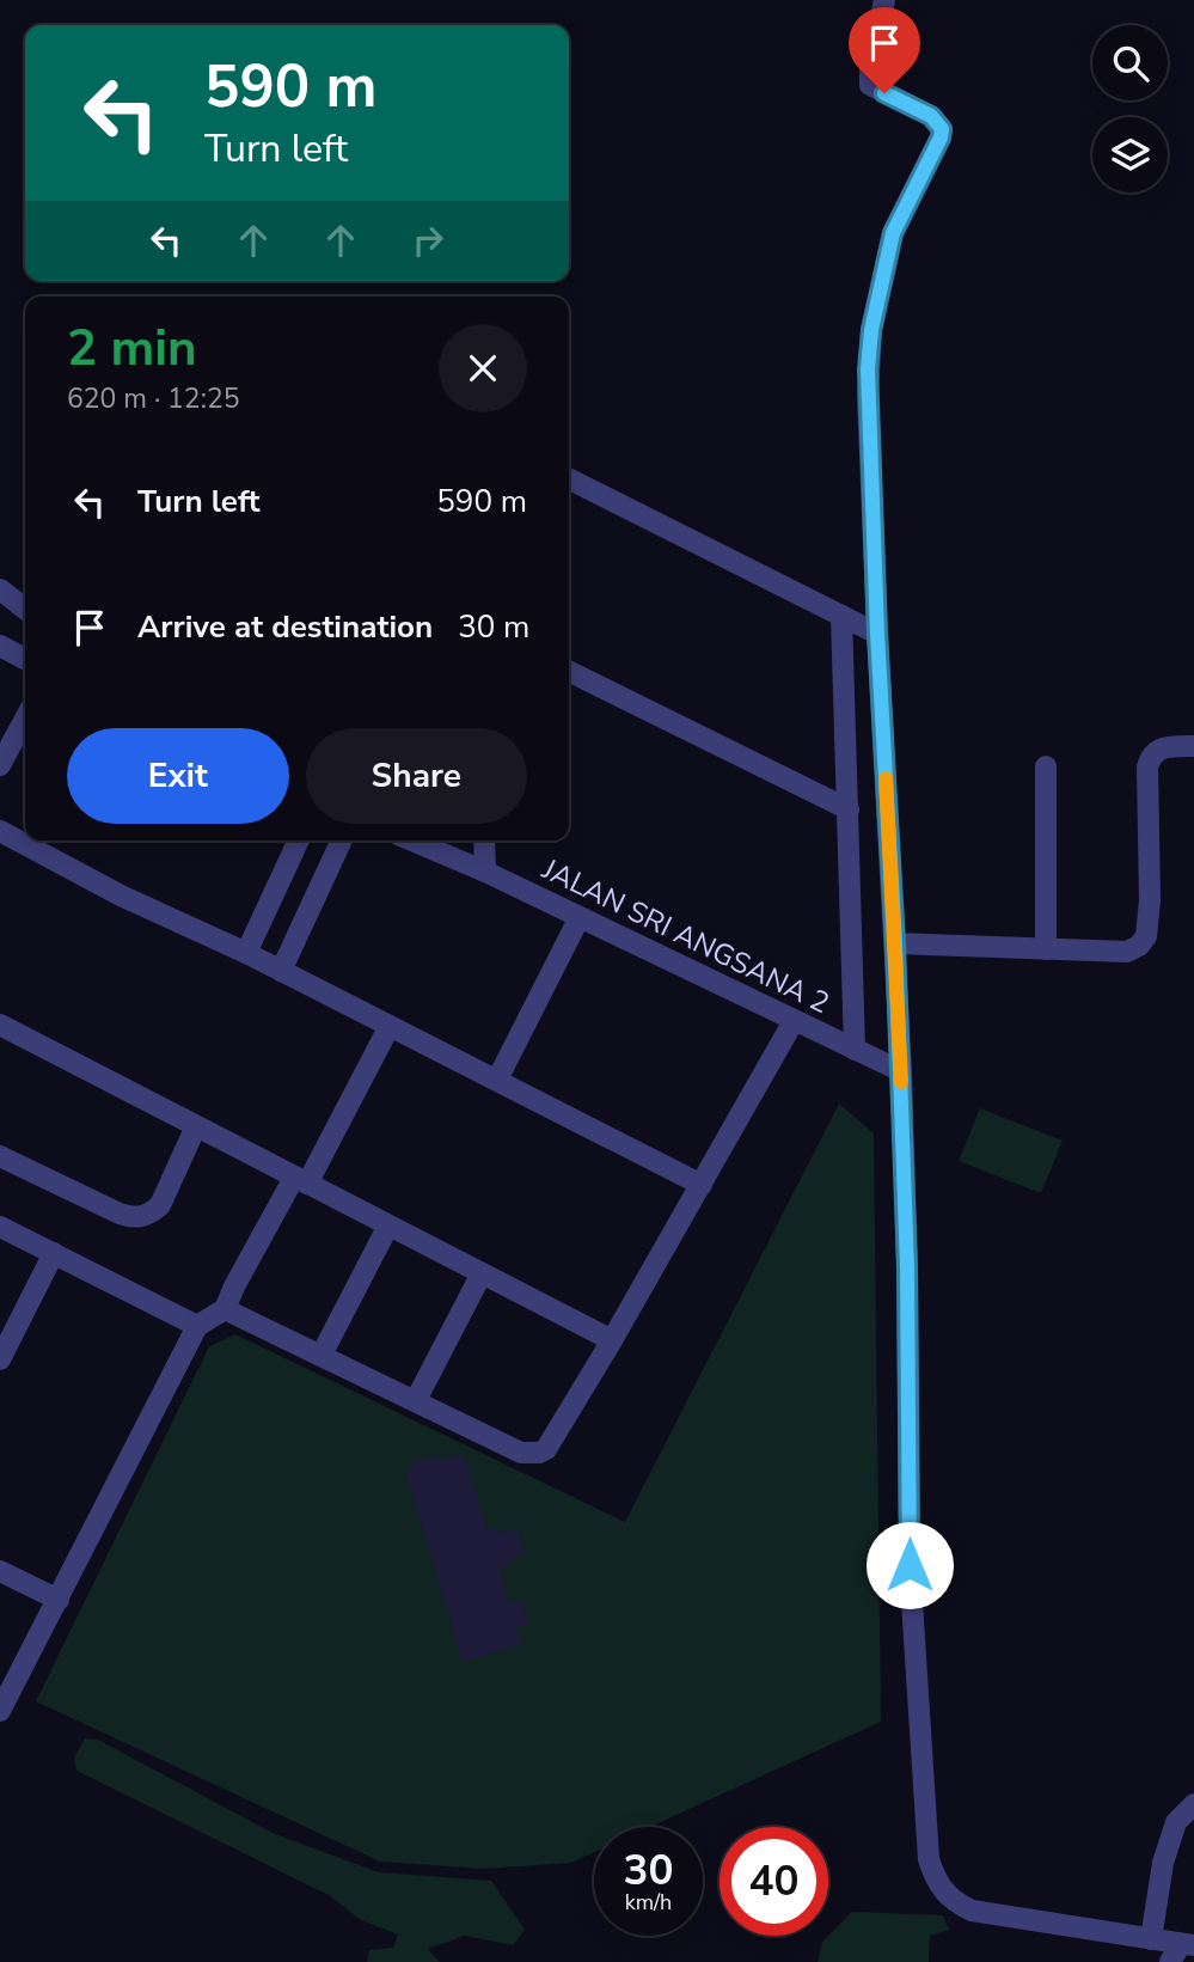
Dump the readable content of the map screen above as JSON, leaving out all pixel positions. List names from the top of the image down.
{
  "streets": {
    "street": ["JALAN SRI ANGSANA 2"]
  },
  "page": {
    "turn": ["590 m", "Turn left"],
    "heading": ["2 min", "620 m · 12:25"],
    "list": [
      {
        "name": "Turn left",
        "value": "590 m"
      },
      {
        "name": "Arrive at destination",
        "value": "30 m"
      }
    ],
    "buttons": ["Exit", "Share"],
    "speed": "30 km/h",
    "limit": "40"
  }
}
